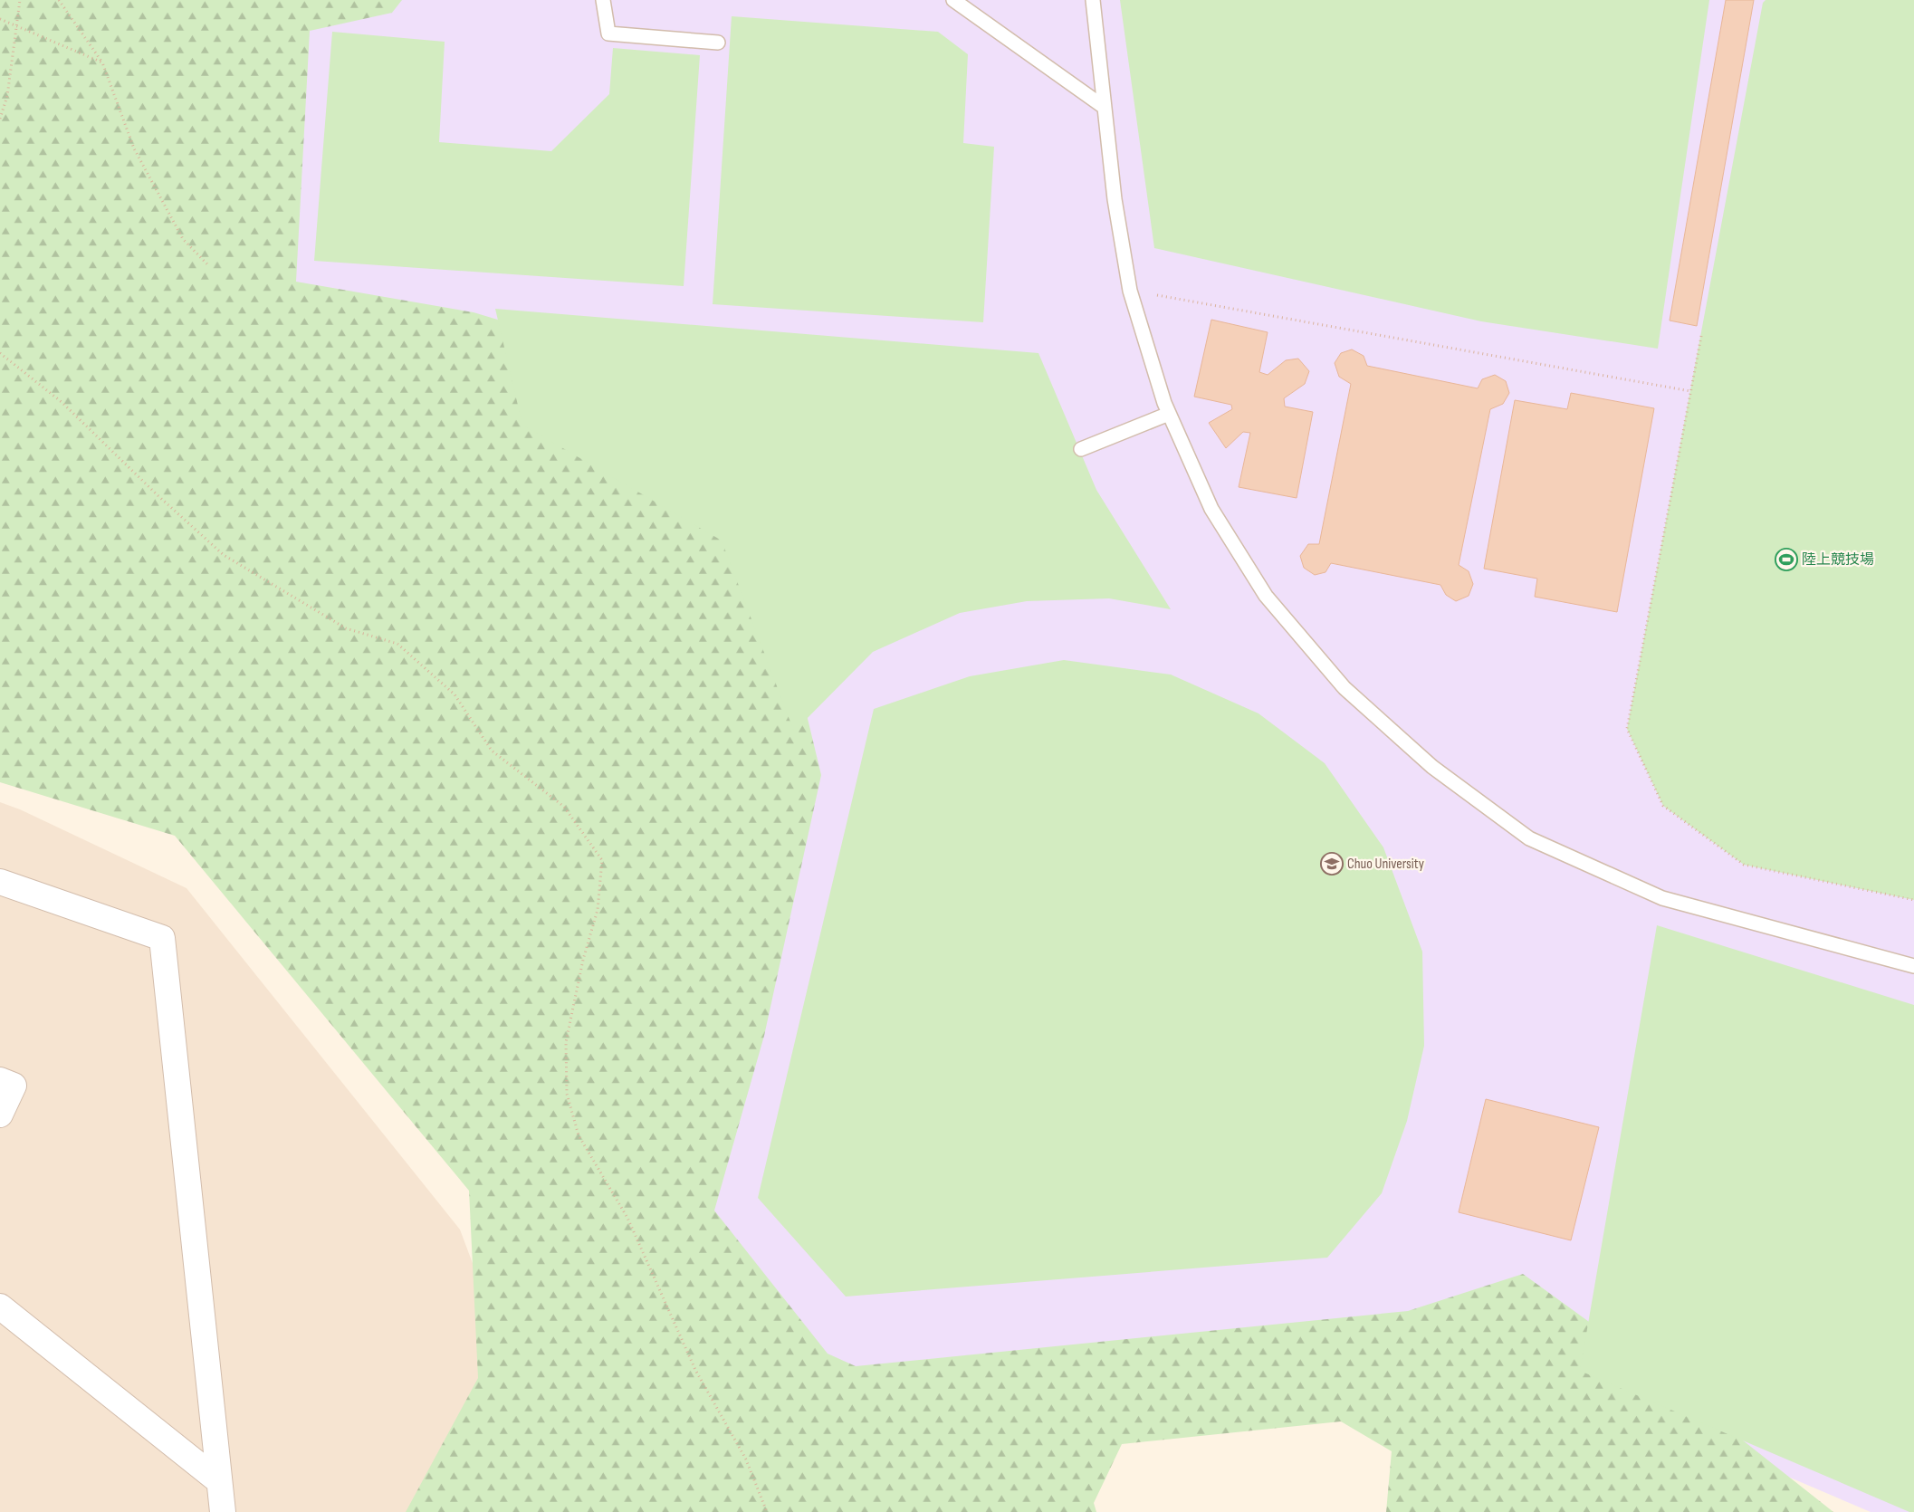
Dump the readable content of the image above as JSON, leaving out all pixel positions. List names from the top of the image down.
{
  "places": {
    "sports": ["陸上競技場"],
    "school or university": ["Chuo University"]
  }
}
